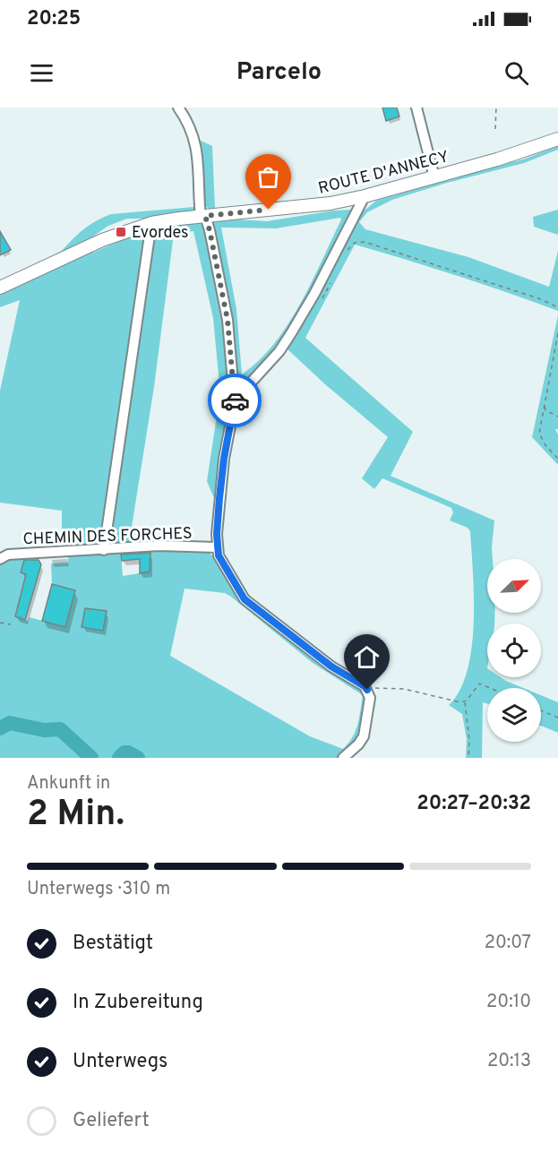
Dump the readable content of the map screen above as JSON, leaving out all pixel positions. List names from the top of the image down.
{
  "streets": {
    "main road": ["ROUTE D'ANNECY"],
    "street": ["CHEMIN DES FORCHES"]
  },
  "places": {
    "transit": ["Evordes"]
  },
  "north": "top right",
  "page": {
    "status": "20:25",
    "header": "Parcelo",
    "heading": ["2 Min.", "Ankunft in", "20:27–20:32"],
    "bar": "Unterwegs · 310 m",
    "list": [
      ["Bestätigt", "20:07"],
      ["In Zubereitung", "20:10"],
      ["Unterwegs", "20:13"],
      "Geliefert"
    ]
  }
}
